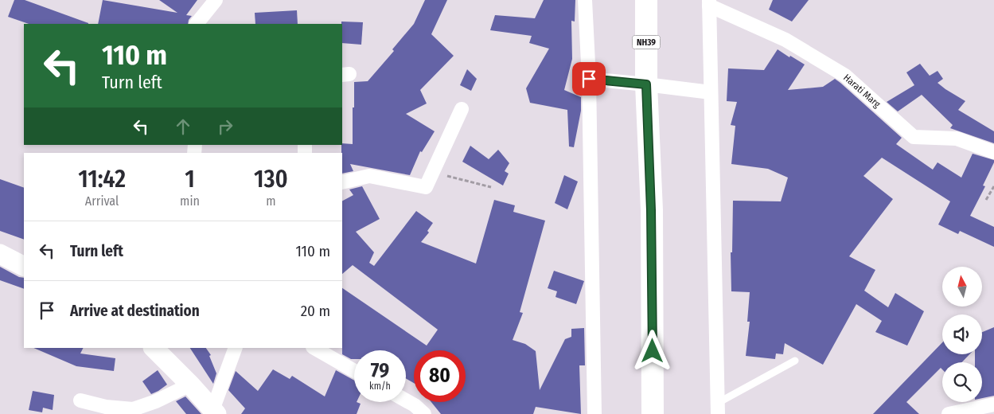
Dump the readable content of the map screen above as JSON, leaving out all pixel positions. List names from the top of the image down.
{
  "streets": {
    "highway": ["NH39"],
    "street": ["Harati Marg"]
  },
  "north": "top",
  "page": {
    "turn": ["110 m", "Turn left"],
    "eta": [
      "11:42",
      "Arrival",
      "1",
      "min",
      "130",
      "m"
    ],
    "list": [
      {
        "name": "Turn left",
        "value": "110 m"
      },
      {
        "name": "Arrive at destination",
        "value": "20 m"
      }
    ],
    "speed": "79 km/h",
    "limit": "80"
  }
}
